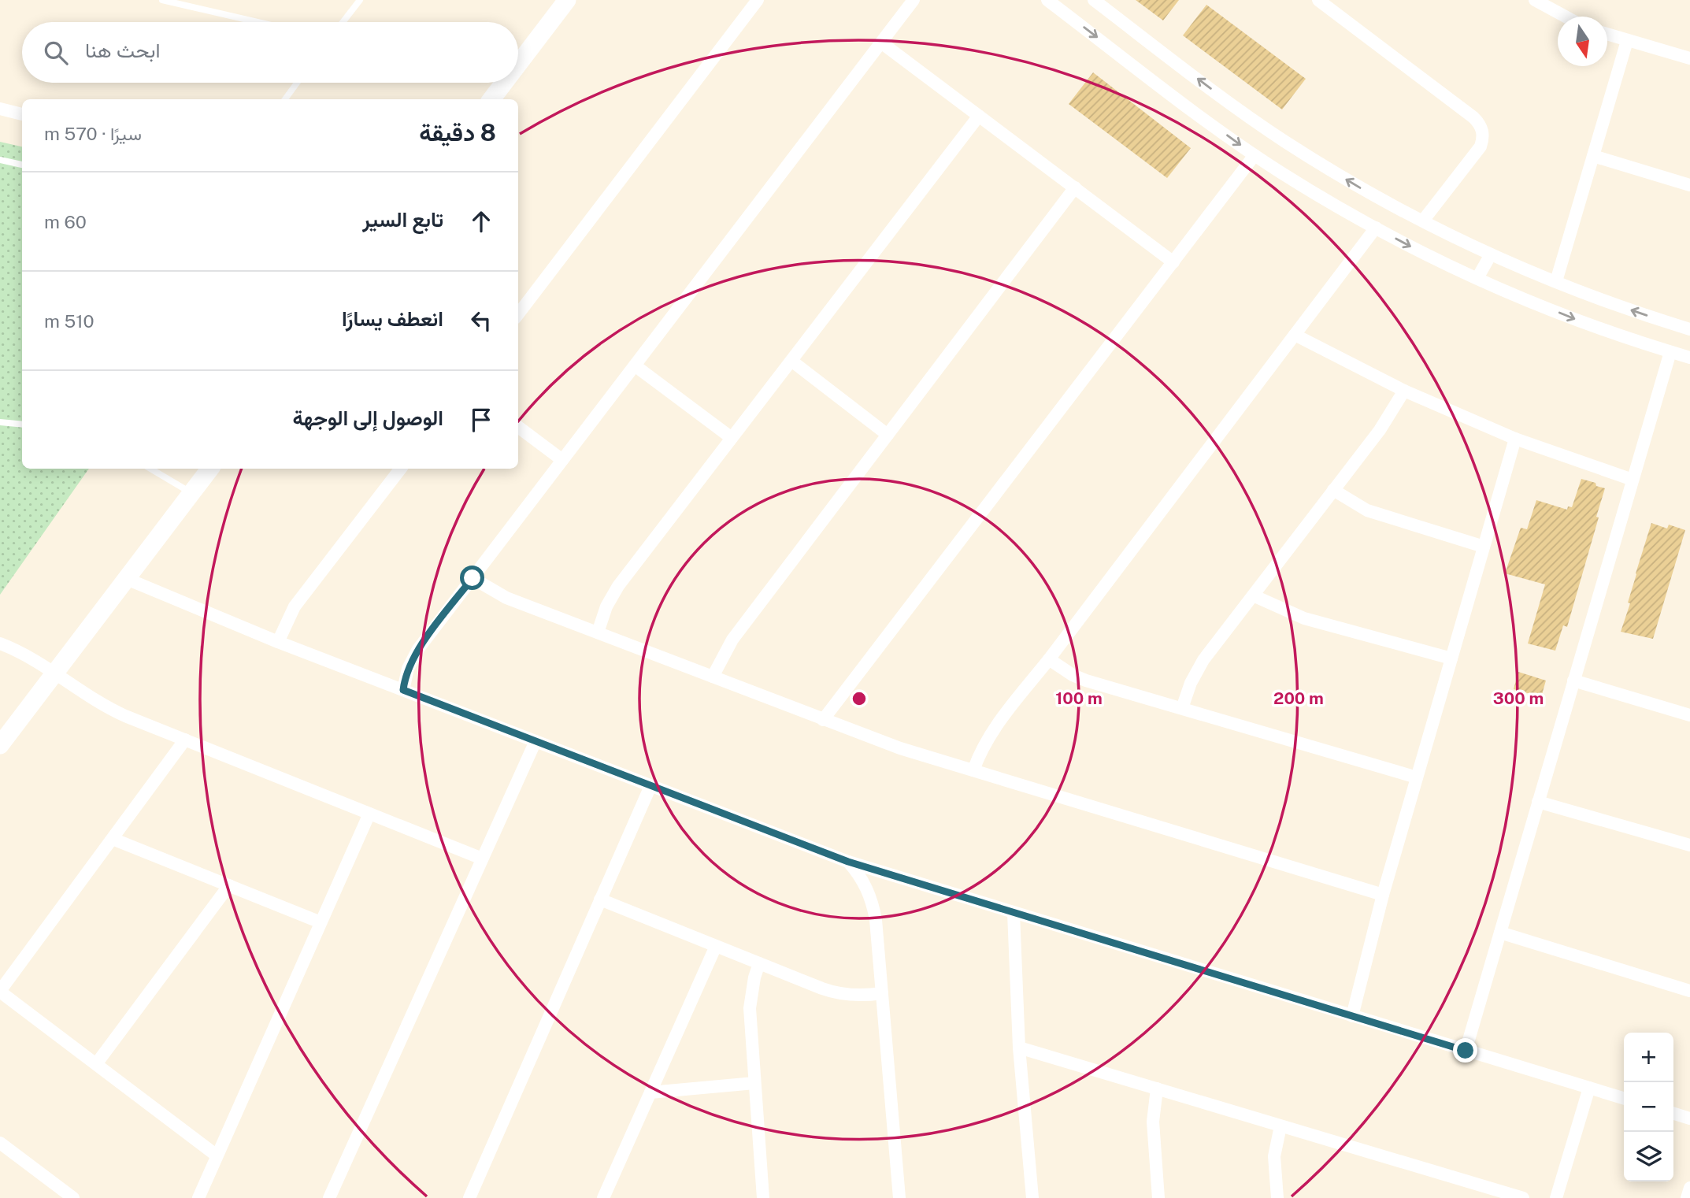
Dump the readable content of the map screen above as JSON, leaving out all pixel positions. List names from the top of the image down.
{
  "north": "bottom",
  "page": {
    "search": "ابحث هنا",
    "heading": ["8 دقيقة", "سيرًا · 570 m"],
    "list": [
      ["تابع السير", "60 m"],
      ["انعطف يسارًا", "510 m"],
      "الوصول إلى الوجهة"
    ],
    "map_buttons": ["+", "−"]
  },
  "rings": ["100 m", "200 m", "300 m"]
}
